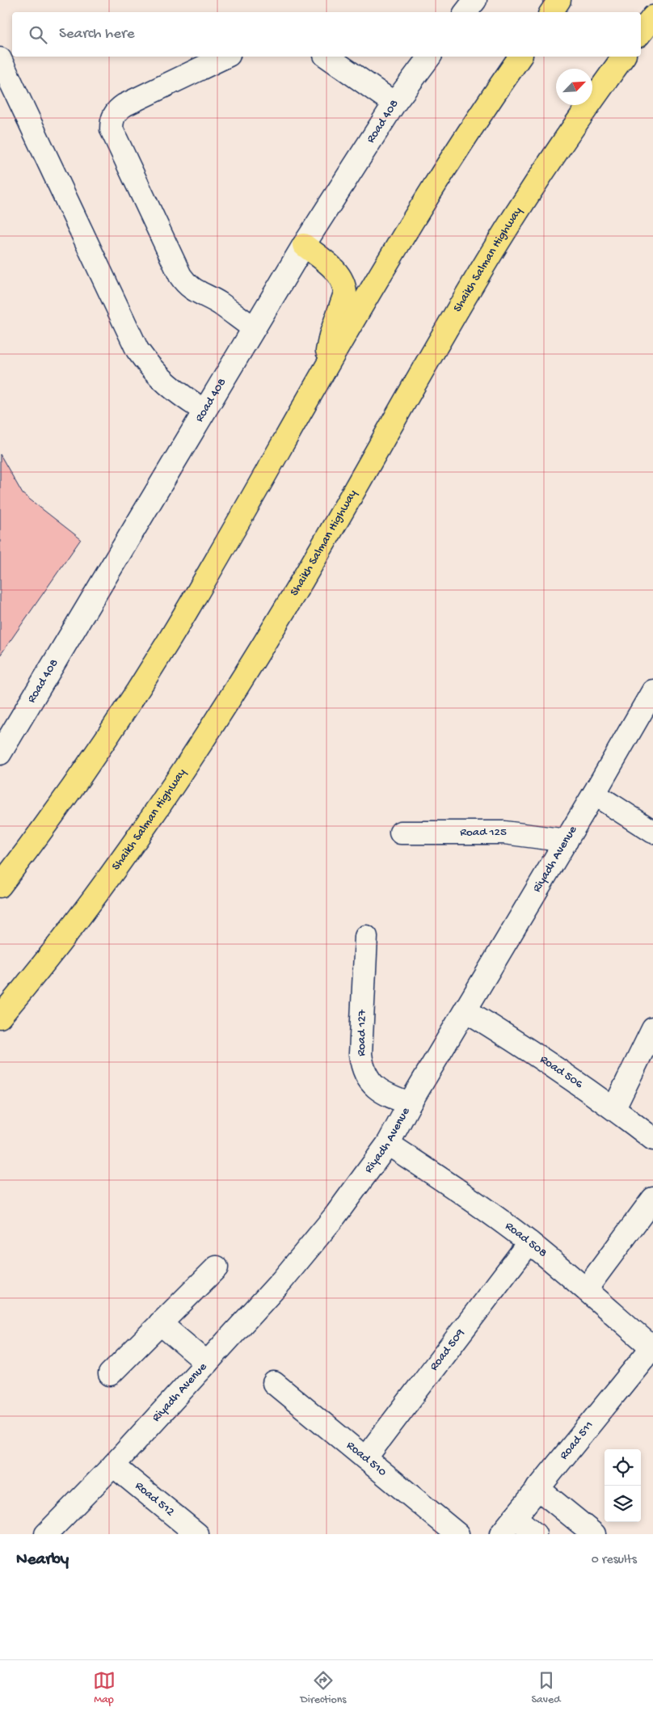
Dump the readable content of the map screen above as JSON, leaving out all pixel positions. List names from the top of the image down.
{
  "streets": {
    "main road": ["Shaikh Salman Highway"],
    "street": [
      "Road 408",
      "Road 125",
      "Riyadh Avenue",
      "Road 127",
      "Road 506",
      "Road 508",
      "Road 509",
      "Road 511",
      "Road 510",
      "Road 512"
    ]
  },
  "crossings": [
    ["Road 125", "Riyadh Avenue"],
    ["Riyadh Avenue", "Road 127"],
    ["Riyadh Avenue", "Road 506"],
    ["Riyadh Avenue", "Road 508"],
    ["Riyadh Avenue", "Road 512"],
    ["Road 508", "Road 509"],
    ["Road 508", "Road 511"],
    ["Road 509", "Road 510"]
  ],
  "north": "top right",
  "page": {
    "search": "Search here",
    "heading": ["Nearby", "0 results"],
    "nav": ["Map", "Directions", "Saved"]
  }
}
